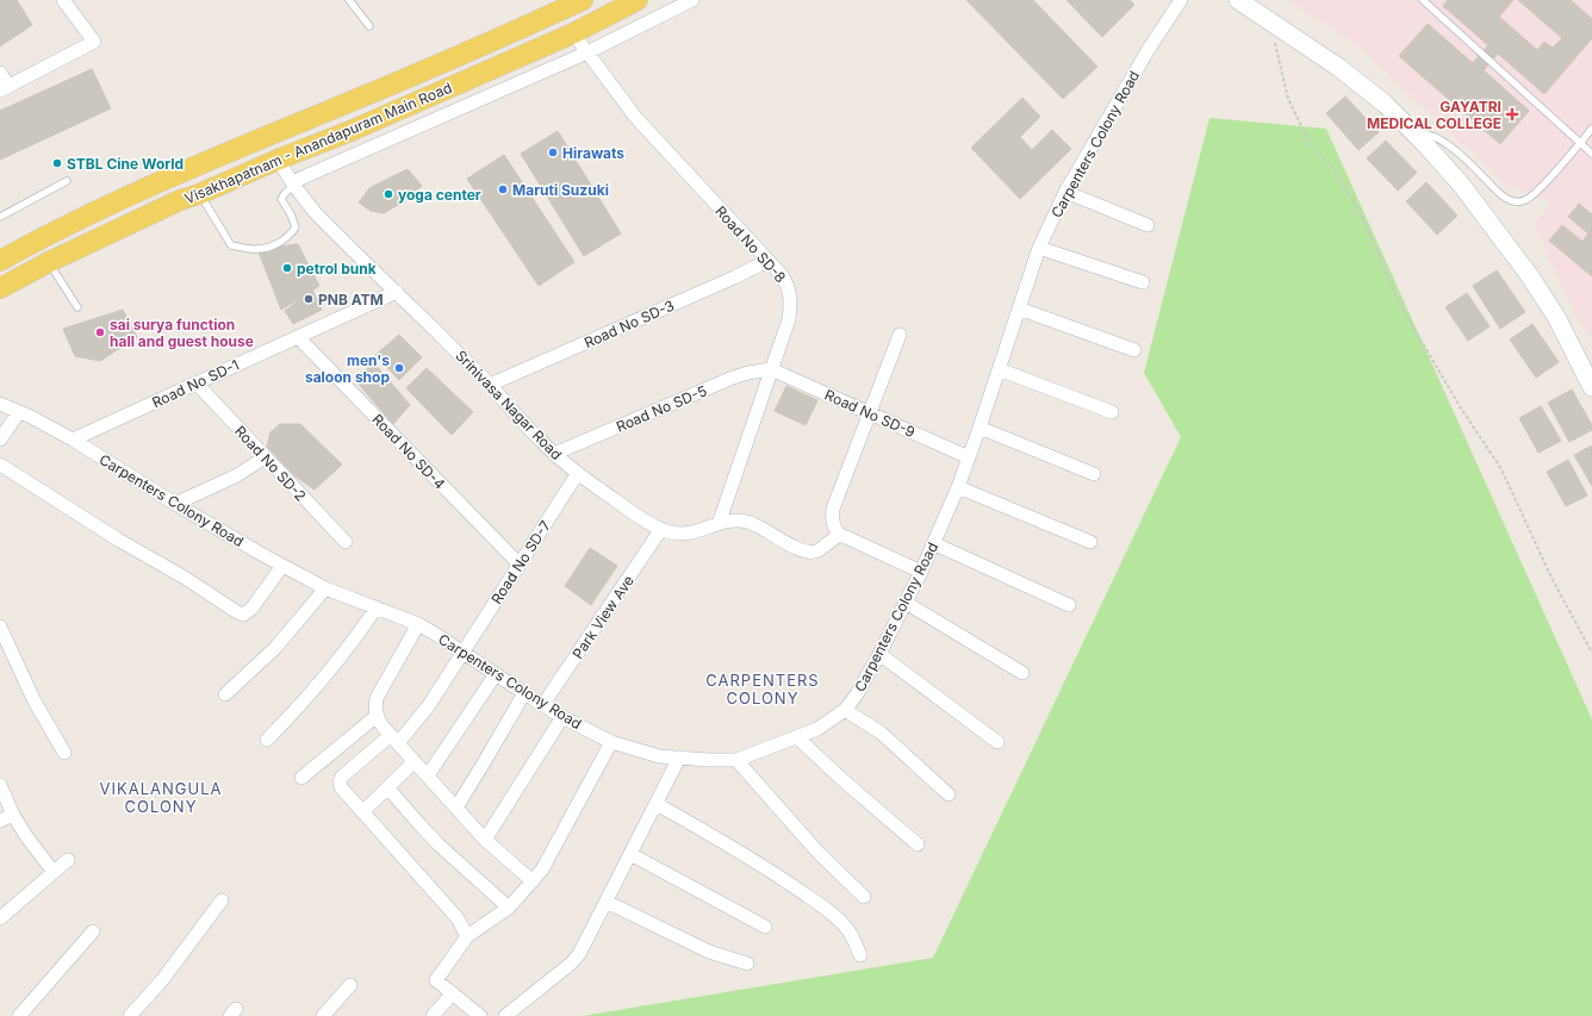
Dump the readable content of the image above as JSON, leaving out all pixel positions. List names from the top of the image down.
{
  "streets": {
    "main road": ["Visakhapatnam - Anandapuram Main Road"],
    "street": [
      "Carpenters Colony Road",
      "Road No SD-8",
      "Road No SD-3",
      "Road No SD-1",
      "Srinivasa Nagar Road",
      "Road No SD-5",
      "Road No SD-9",
      "Road No SD-4",
      "Road No SD-2",
      "Road No SD-7",
      "Park View Ave"
    ]
  },
  "crossings": [
    ["Visakhapatnam - Anandapuram Main Road", "Road No SD-8"],
    ["Visakhapatnam - Anandapuram Main Road", "Srinivasa Nagar Road"],
    ["Carpenters Colony Road", "Road No SD-1"],
    ["Carpenters Colony Road", "Road No SD-9"],
    ["Carpenters Colony Road", "Road No SD-7"],
    ["Carpenters Colony Road", "Park View Ave"],
    ["Road No SD-8", "Road No SD-3"],
    ["Road No SD-8", "Srinivasa Nagar Road"],
    ["Road No SD-8", "Road No SD-5"],
    ["Road No SD-8", "Road No SD-9"],
    ["Road No SD-3", "Srinivasa Nagar Road"],
    ["Road No SD-1", "Srinivasa Nagar Road"],
    ["Road No SD-1", "Road No SD-4"],
    ["Road No SD-1", "Road No SD-2"],
    ["Srinivasa Nagar Road", "Road No SD-5"],
    ["Srinivasa Nagar Road", "Road No SD-7"],
    ["Srinivasa Nagar Road", "Park View Ave"],
    ["Road No SD-5", "Road No SD-9"],
    ["Road No SD-4", "Road No SD-7"]
  ],
  "districts": ["CARPENTERS COLONY", "VIKALANGULA COLONY"],
  "places": {
    "health": ["GAYATRI MEDICAL COLLEGE"],
    "other": [
      "Hirawats",
      "STBL Cine World",
      "Maruti Suzuki",
      "yoga center",
      "petrol bunk",
      "PNB ATM",
      "sai surya function hall and guest house",
      "men's saloon shop"
    ]
  }
}
